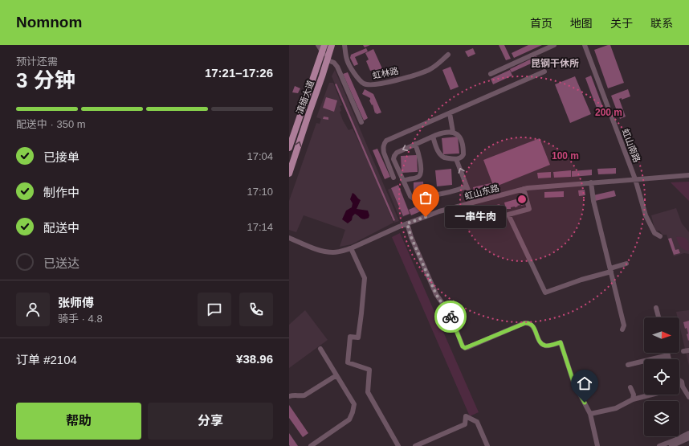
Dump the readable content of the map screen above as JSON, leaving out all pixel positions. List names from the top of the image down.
{
  "streets": {
    "main road": ["滇缅大道"],
    "street": ["虹林路", "虹山南路", "虹山东路"]
  },
  "crossings": [
    ["虹山南路", "虹山东路"]
  ],
  "districts": ["昆钢干休所"],
  "places": ["一串牛肉"],
  "north": "right",
  "page": {
    "header": "Nomnom",
    "nav": [
      "首页",
      "地图",
      "关于",
      "联系"
    ],
    "heading": ["3 分钟", "预计还需", "17:21–17:26"],
    "panel": [
      "张师傅",
      "骑手 · 4.8",
      "订单 #2104",
      "¥38.96"
    ],
    "bar": "配送中 · 350 m",
    "list": [
      ["已接单", "17:04"],
      ["制作中", "17:10"],
      ["配送中", "17:14"],
      "已送达"
    ],
    "bubble": "一串牛肉",
    "buttons": ["帮助", "分享"]
  },
  "rings": ["200 m", "100 m"]
}
